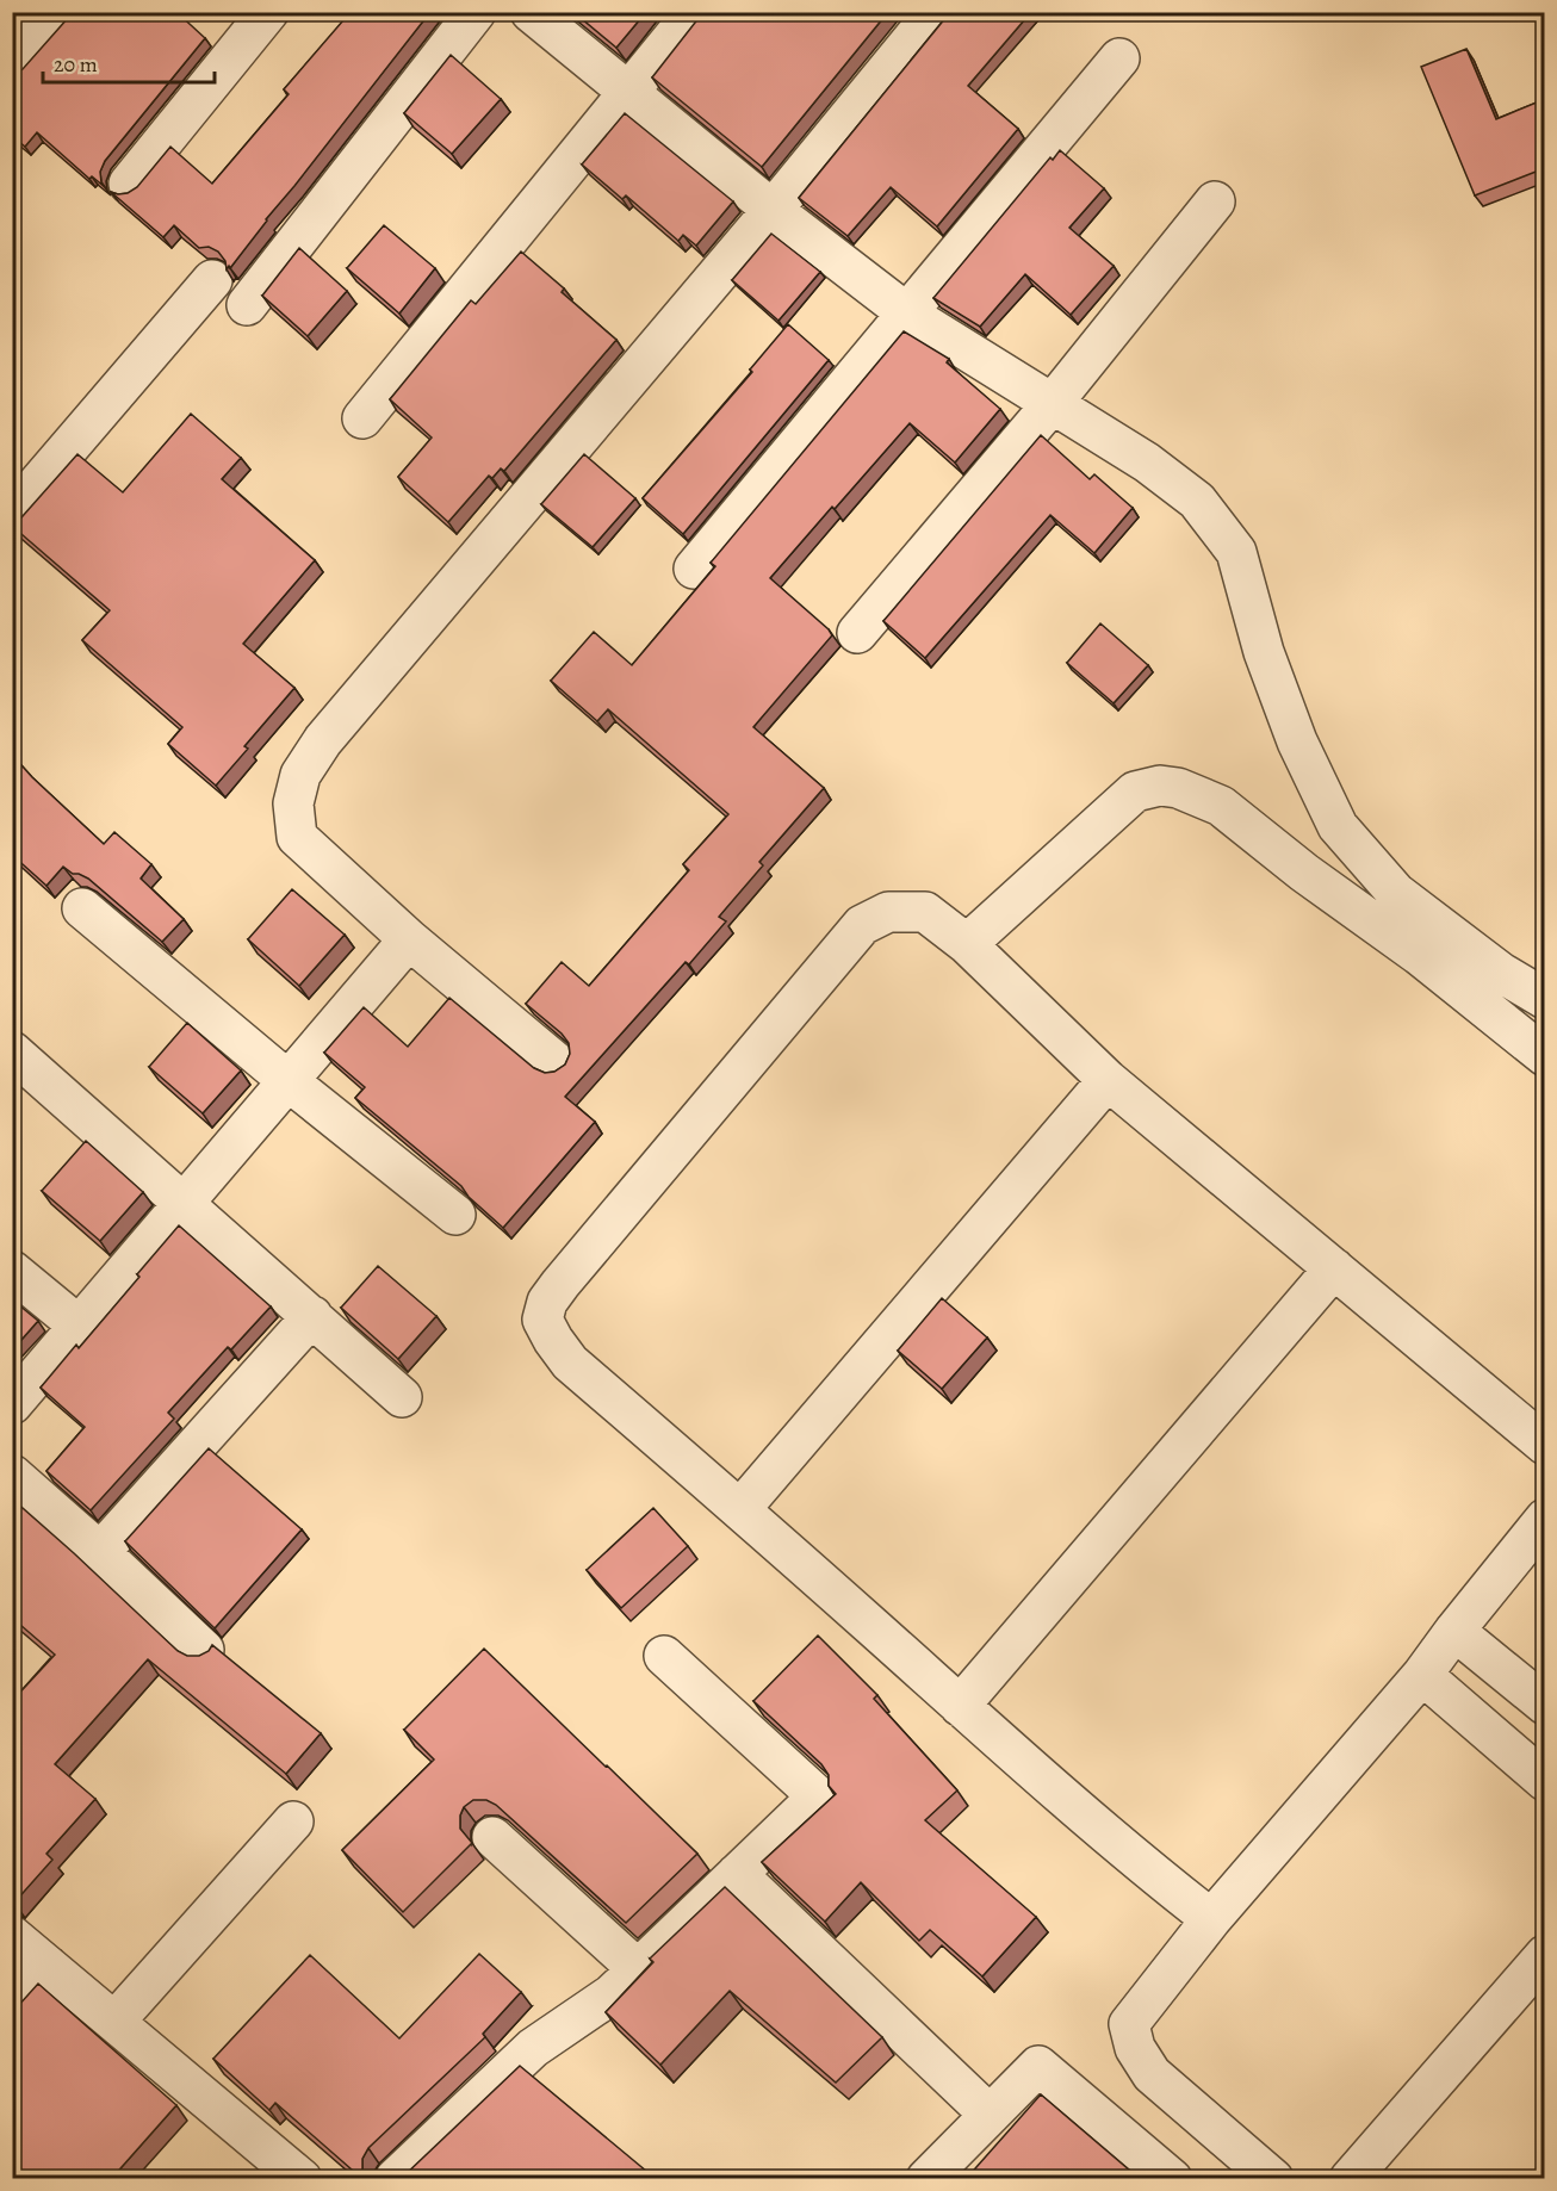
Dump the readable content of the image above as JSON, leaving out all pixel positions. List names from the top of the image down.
{
  "scale_bar": "20 m"
}
